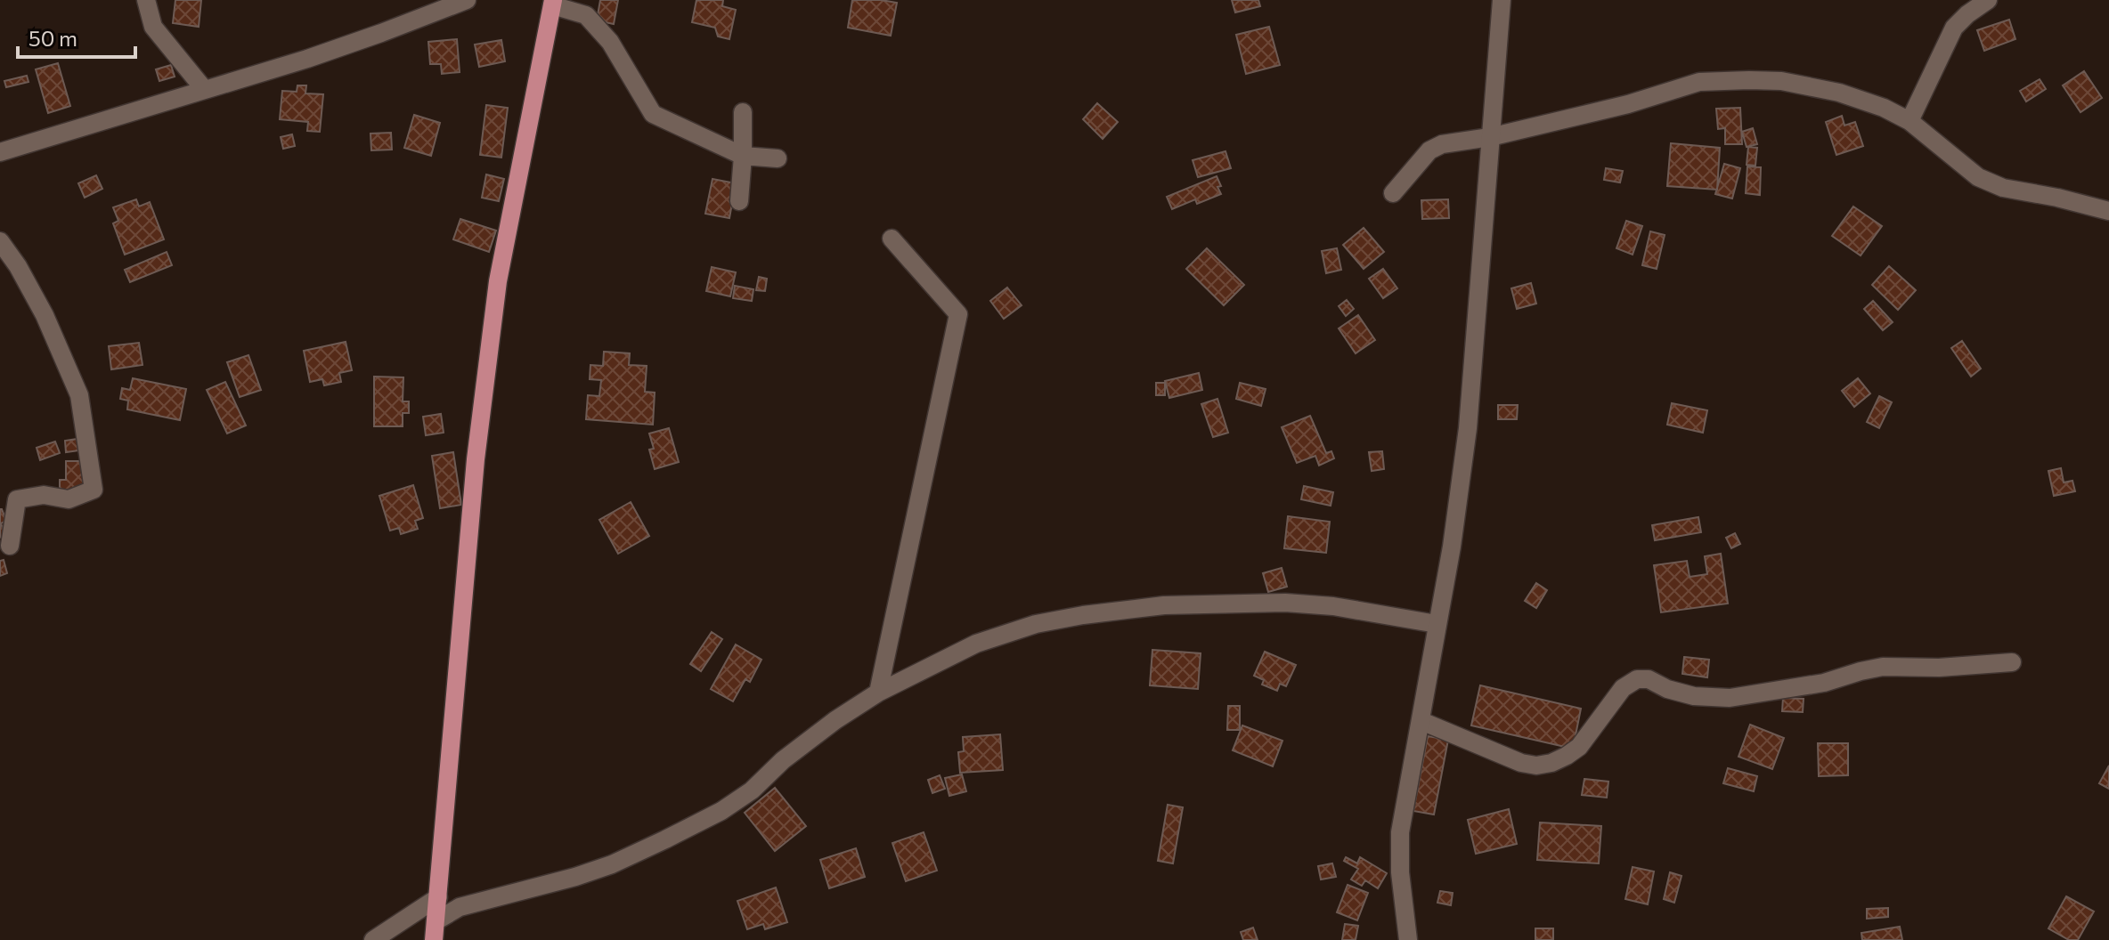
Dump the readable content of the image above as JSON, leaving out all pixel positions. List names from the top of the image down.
{
  "scale_bar": "50 m"
}
